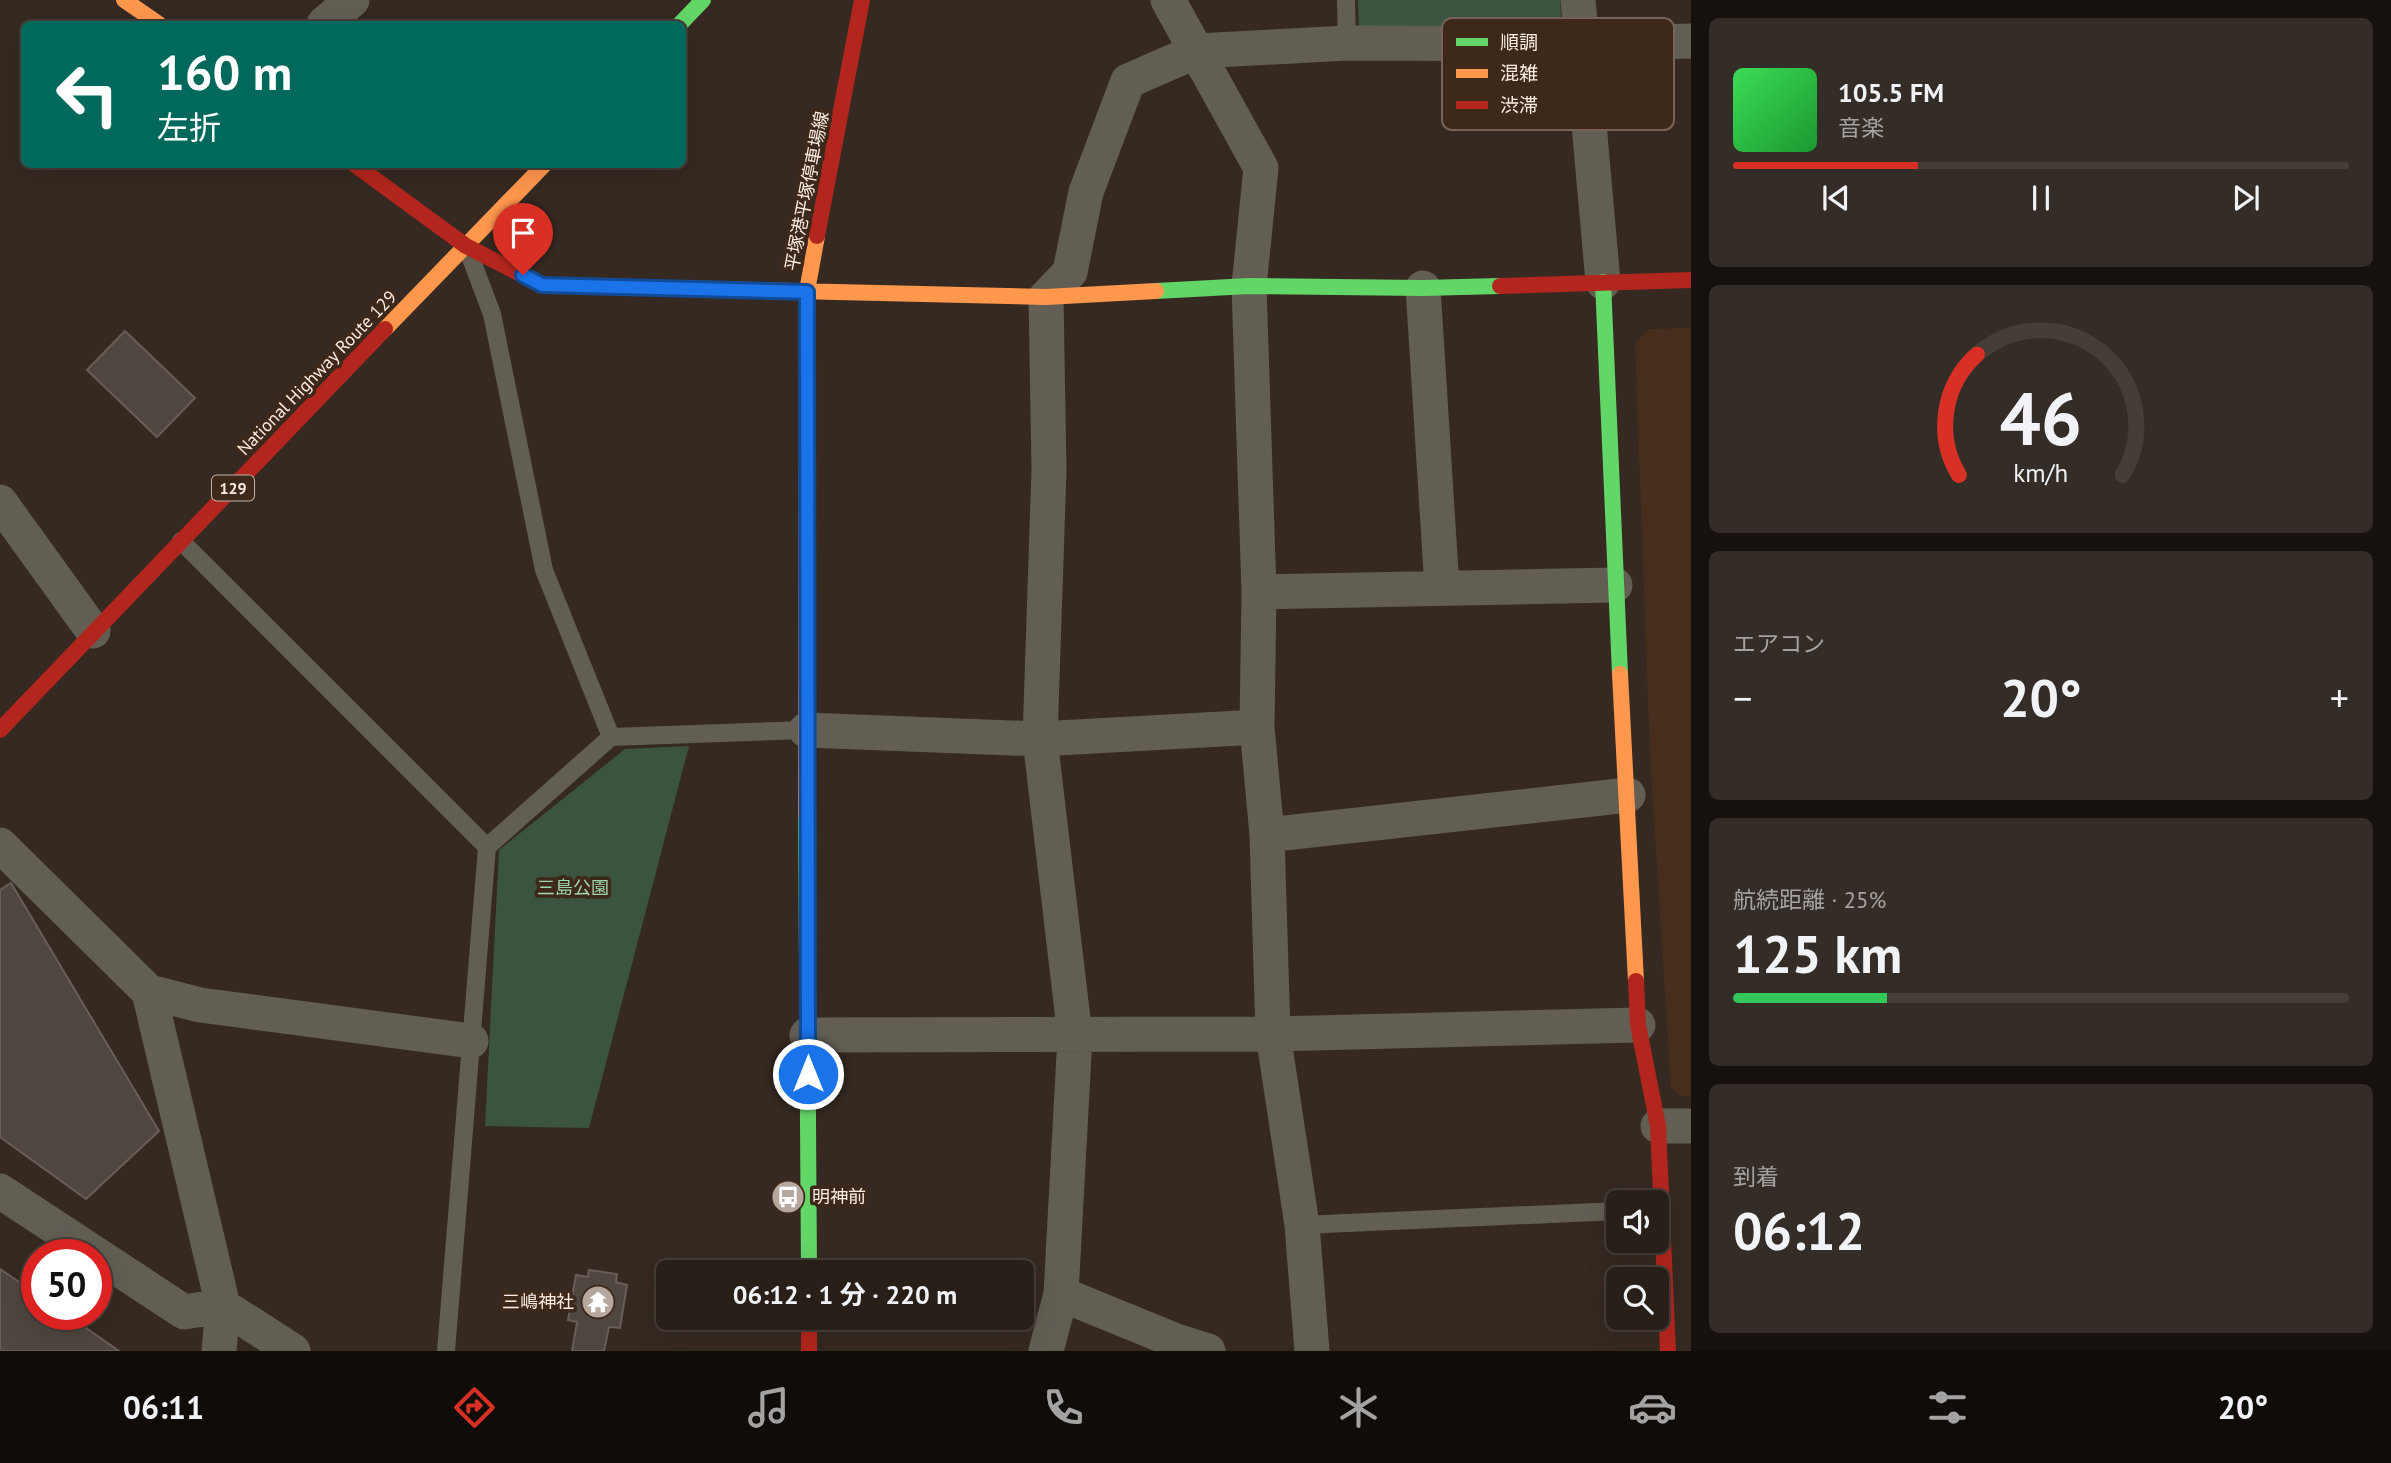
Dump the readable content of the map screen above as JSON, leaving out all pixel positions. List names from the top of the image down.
{
  "streets": {
    "main road": ["平塚港平塚停車場線", "National Highway Route 129", "129"]
  },
  "parks": ["三島公園"],
  "places": {
    "bus stop": ["明神前"],
    "temple": ["三嶋神社"]
  },
  "legend": ["順調", "混雑", "渋滞"],
  "page": {
    "turn": ["160 m", "左折"],
    "song": ["105.5 FM", "音楽"],
    "tile": [
      "エアコン",
      ["航続距離 · 25%", "125 km"],
      ["到着", "06:12"]
    ],
    "heat": ["−", "20°", "+"],
    "limit": "50",
    "trip": "06:12 · 1 分 · 220 m",
    "tabs": ["06:11", "20°"],
    "gauge": ["46", "km/h"]
  }
}
